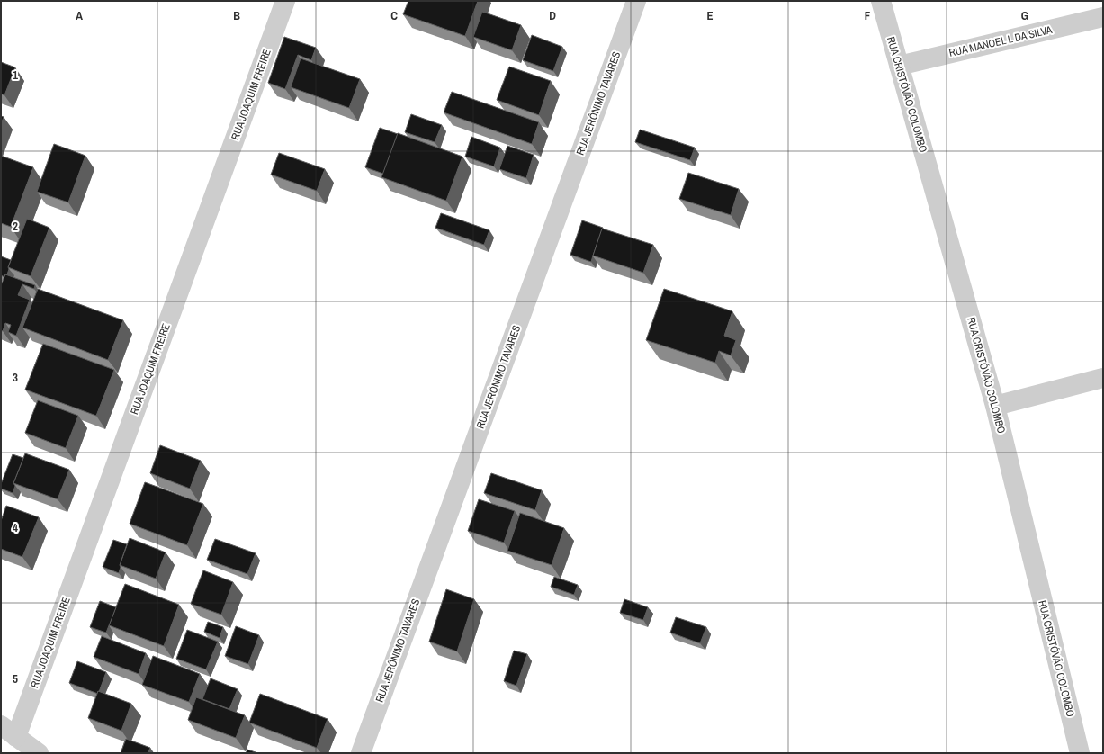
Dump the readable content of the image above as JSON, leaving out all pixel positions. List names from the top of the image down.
{
  "streets": {
    "street": [
      "RUA MANOEL L DA SILVA",
      "RUA JOAQUIM FREIRE",
      "RUA CRISTÓVÃO COLOMBO",
      "RUA JERÔNIMO TAVARES"
    ]
  },
  "crossings": [
    ["RUA MANOEL L DA SILVA", "RUA CRISTÓVÃO COLOMBO"]
  ],
  "grid": {
    "columns": [
      "A",
      "B",
      "C",
      "D",
      "E",
      "F",
      "G"
    ],
    "rows": [
      "1",
      "2",
      "3",
      "4",
      "5"
    ]
  }
}
